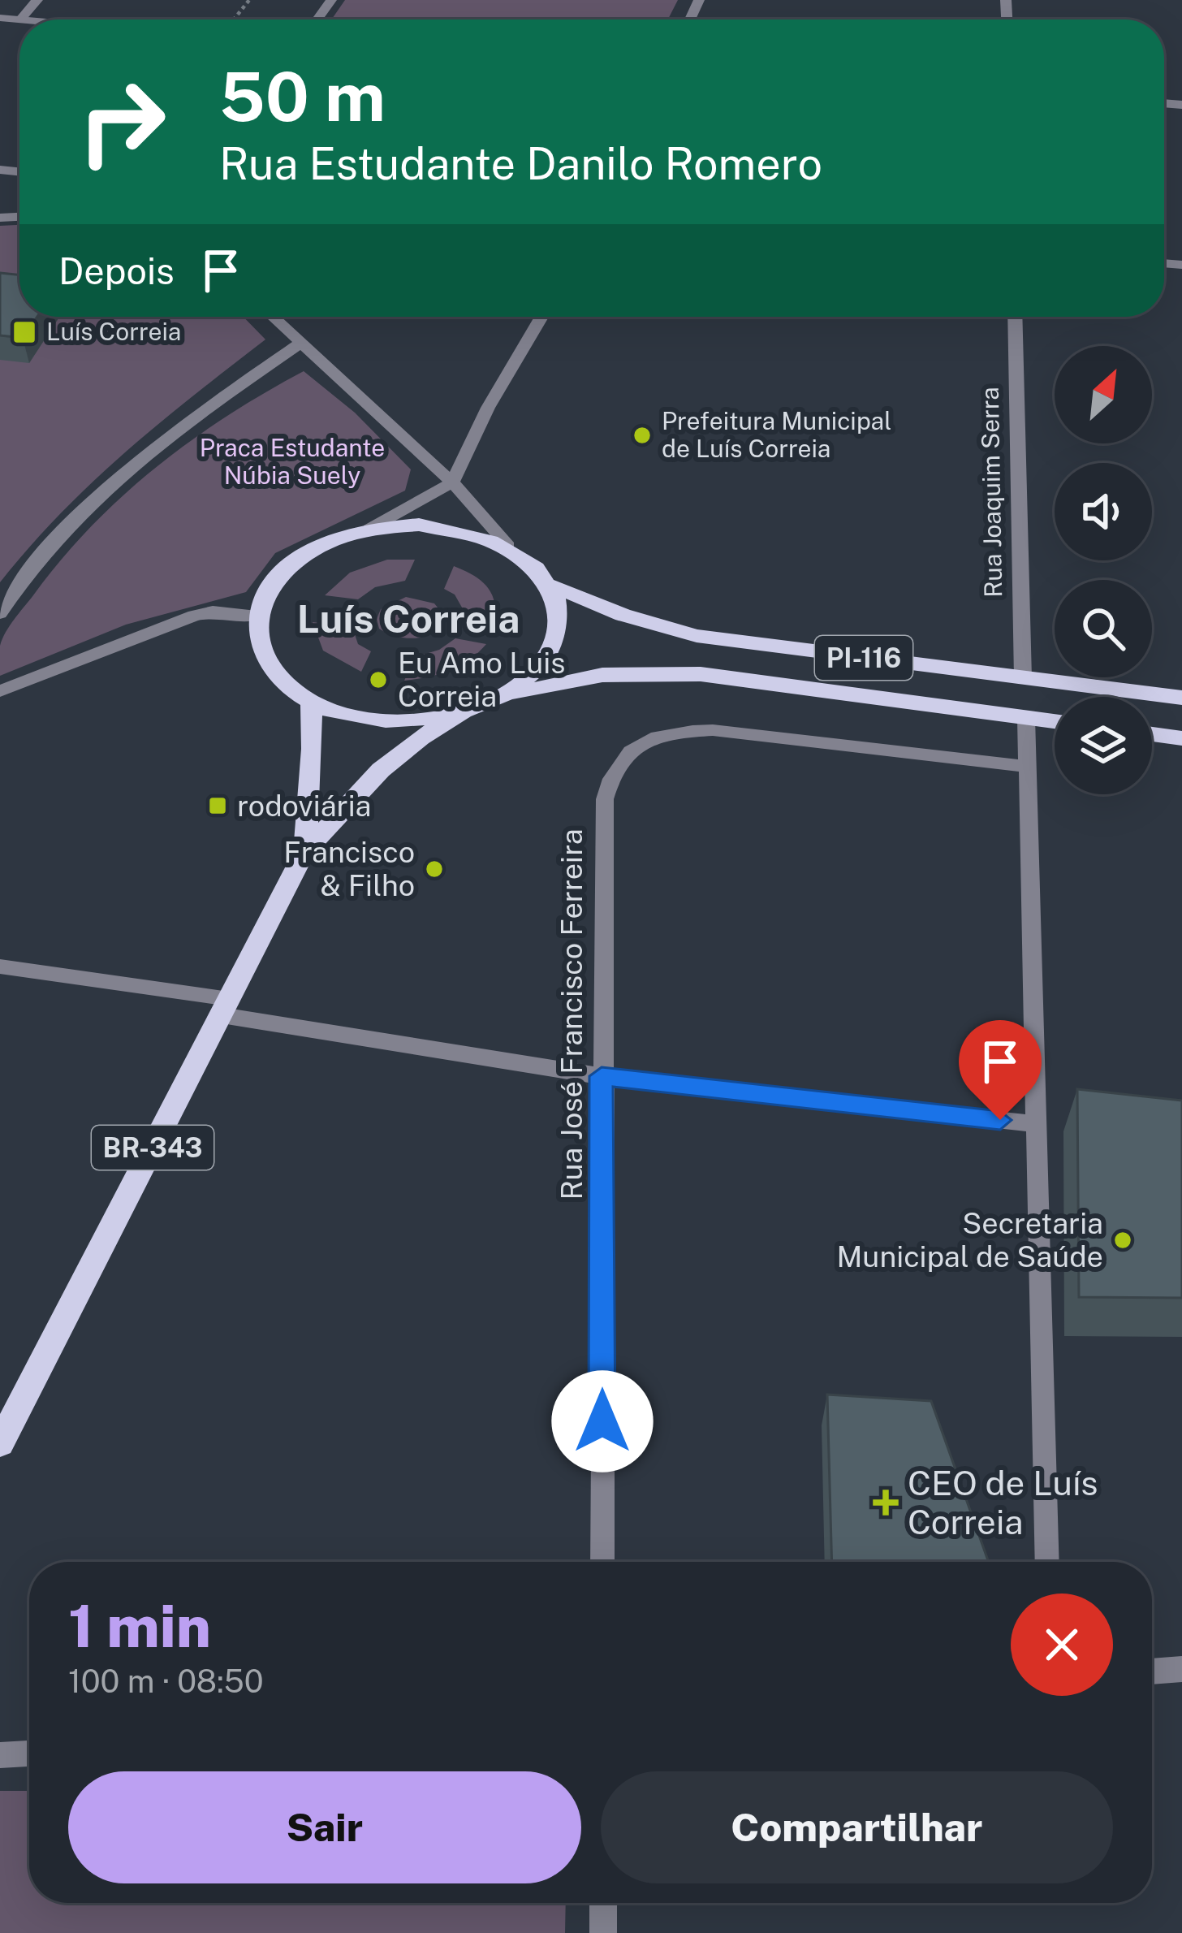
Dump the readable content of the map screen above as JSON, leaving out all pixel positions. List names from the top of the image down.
{
  "streets": {
    "main road": ["PI-116", "BR-343"],
    "street": ["Rua Joaquim Serra", "Rua José Francisco Ferreira"]
  },
  "crossings": [
    ["Rua Joaquim Serra", "PI-116"]
  ],
  "districts": ["Luís Correia"],
  "parks": ["Praca Estudante Núbia Suely"],
  "places": {
    "transit": ["Luís Correia", "rodoviária"],
    "other": [
      "Prefeitura Municipal de Luís Correia",
      "Eu Amo Luis Correia",
      "Francisco & Filho",
      "Secretaria Municipal de Saúde"
    ],
    "health": ["CEO de Luís Correia"]
  },
  "north": "top right",
  "page": {
    "turn": ["50 m", "Rua Estudante Danilo Romero"],
    "then": "Depois",
    "heading": ["1 min", "100 m · 08:50"],
    "buttons": ["Sair", "Compartilhar"]
  }
}
